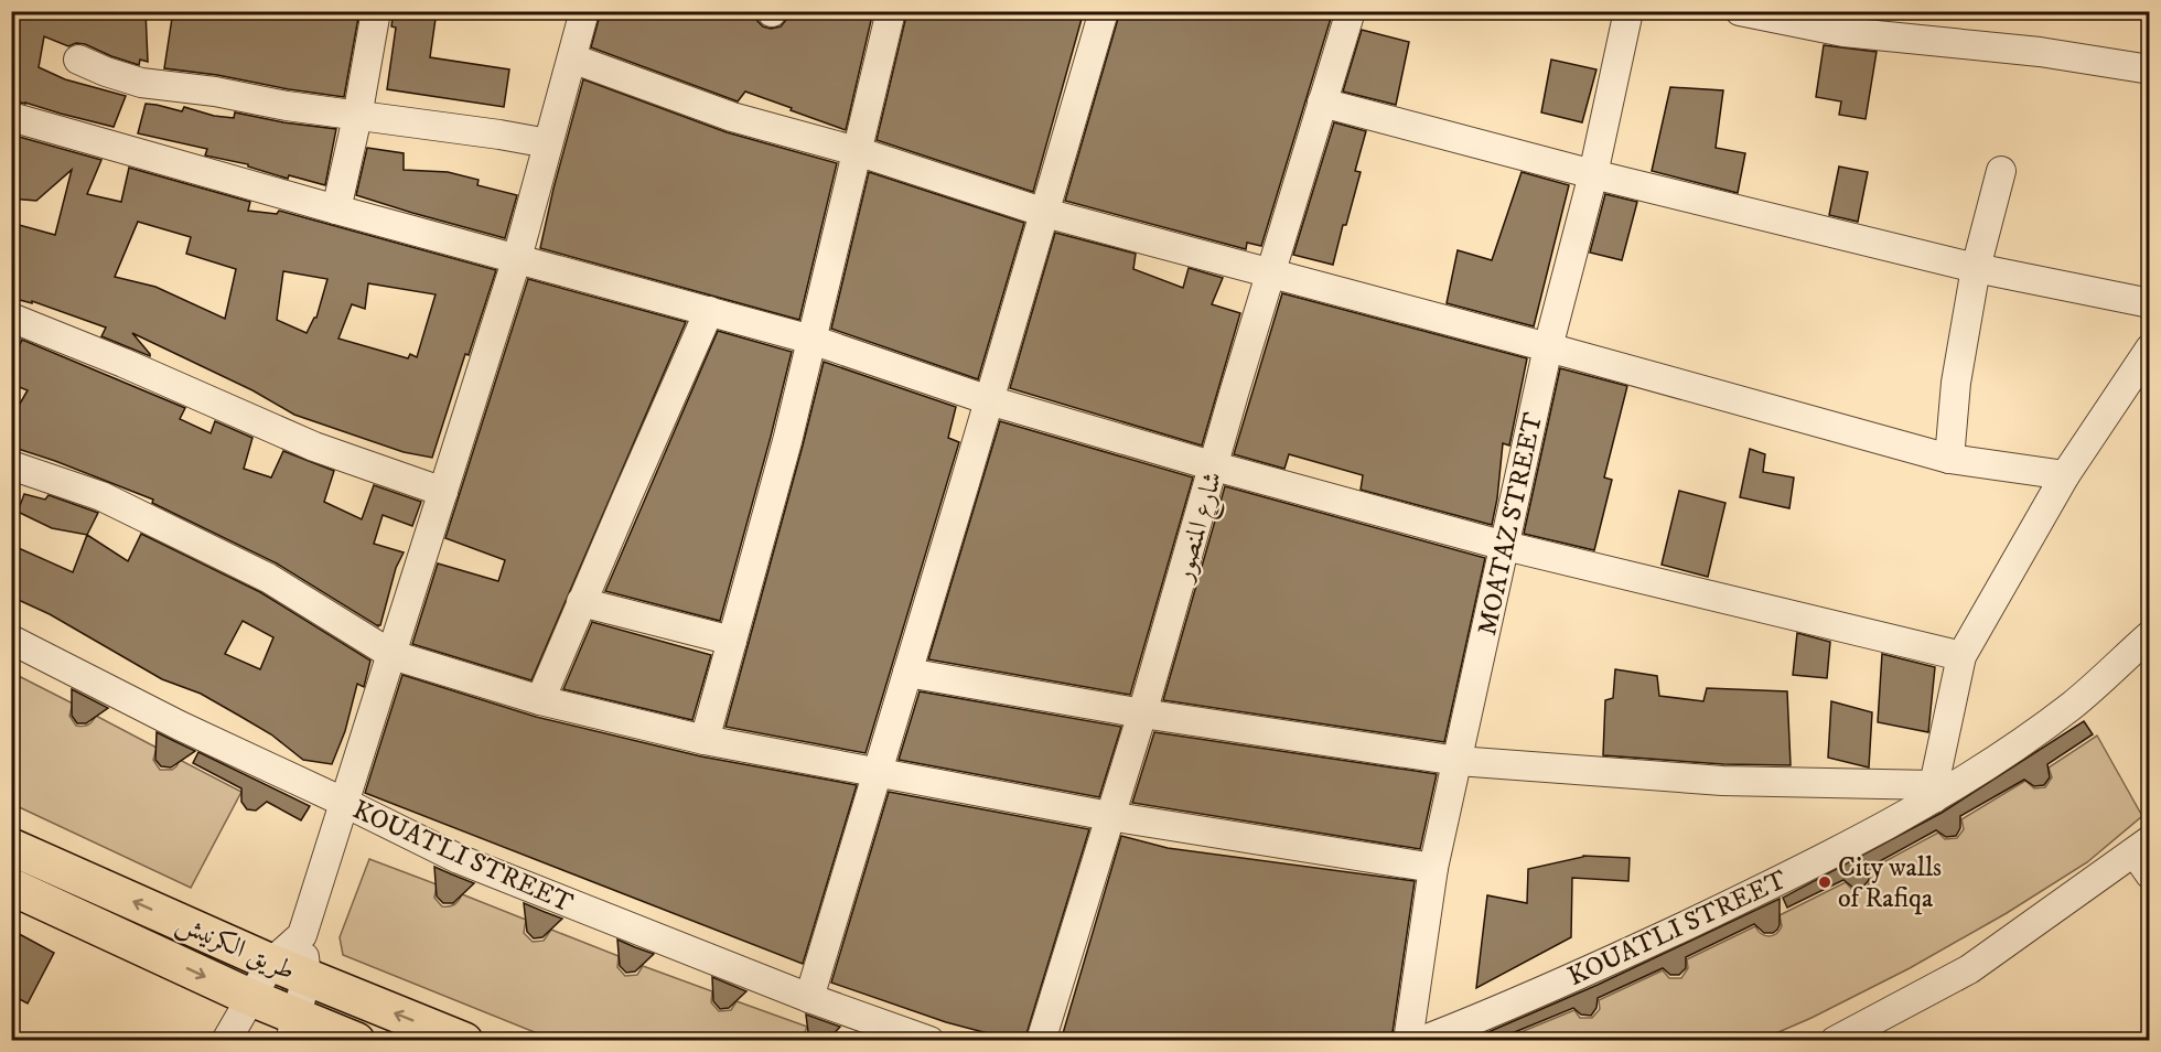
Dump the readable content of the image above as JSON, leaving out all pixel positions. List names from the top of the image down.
{
  "streets": {
    "main road": ["طريق الكرنيش"],
    "street": ["MOATAZ STREET", "شارع المنصور", "KOUATLI STREET"]
  },
  "places": ["City walls of Rafiqa"]
}
